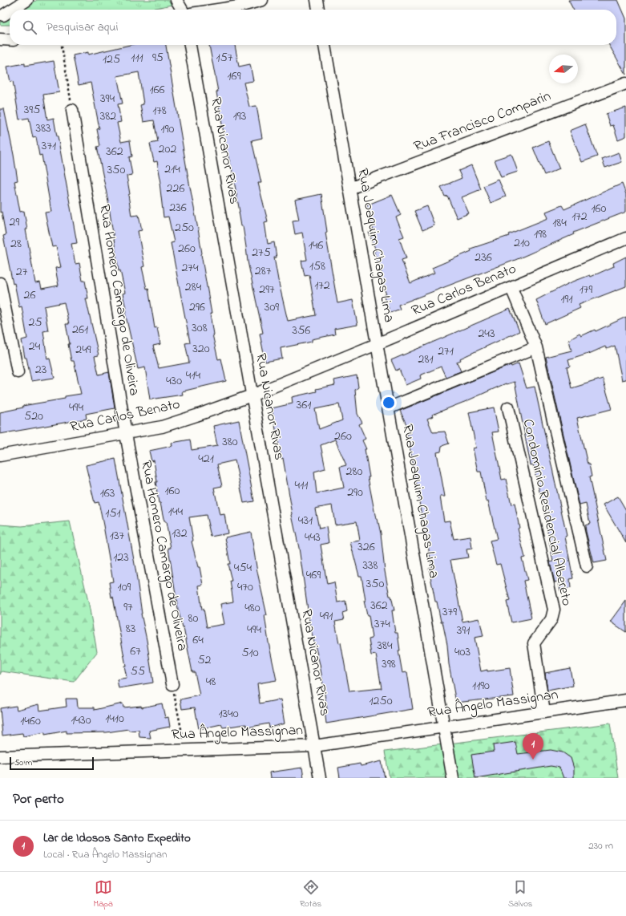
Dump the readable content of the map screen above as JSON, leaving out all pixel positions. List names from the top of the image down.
{
  "streets": {
    "street": [
      "Rua Francisco Comparin",
      "Rua Nicanor Rivas",
      "Rua Joaquim Chagas Lima",
      "Rua Carlos Benato",
      "Rua Homero Camargo de Oliveira",
      "Condomínio Residencial Albereto",
      "Rua Ângelo Massignan"
    ]
  },
  "crossings": [
    ["Rua Francisco Comparin", "Rua Joaquim Chagas Lima"],
    ["Rua Nicanor Rivas", "Rua Carlos Benato"],
    ["Rua Nicanor Rivas", "Rua Ângelo Massignan"],
    ["Rua Joaquim Chagas Lima", "Rua Carlos Benato"],
    ["Rua Joaquim Chagas Lima", "Rua Ângelo Massignan"],
    ["Rua Carlos Benato", "Rua Homero Camargo de Oliveira"],
    ["Condomínio Residencial Albereto", "Rua Ângelo Massignan"]
  ],
  "house_numbers": [
    "111",
    "95",
    "157",
    "125",
    "169",
    "166",
    "394",
    "395",
    "178",
    "382",
    "193",
    "383",
    "190",
    "371",
    "202",
    "362",
    "214",
    "350",
    "226",
    "236",
    "160",
    "172",
    "29",
    "184",
    "250",
    "198",
    "210",
    "28",
    "146",
    "260",
    "275",
    "236",
    "158",
    "274",
    "287",
    "27",
    "172",
    "284",
    "297",
    "179",
    "26",
    "191",
    "296",
    "309",
    "25",
    "308",
    "261",
    "356",
    "243",
    "24",
    "320",
    "249",
    "271",
    "281",
    "23",
    "414",
    "430",
    "361",
    "494",
    "520",
    "260",
    "380",
    "421",
    "280",
    "411",
    "160",
    "290",
    "163",
    "144",
    "151",
    "431",
    "132",
    "137",
    "443",
    "326",
    "123",
    "338",
    "454",
    "469",
    "350",
    "109",
    "470",
    "362",
    "97",
    "480",
    "379",
    "491",
    "80",
    "374",
    "83",
    "494",
    "391",
    "64",
    "384",
    "67",
    "403",
    "510",
    "52",
    "398",
    "55",
    "48",
    "1190",
    "1250",
    "1340",
    "1410",
    "1430",
    "1460"
  ],
  "scale_bar": "50 m",
  "north": "left",
  "page": {
    "search": "Pesquisar aqui",
    "pins": "1",
    "scale": "50 m",
    "heading": "Por perto",
    "list": [
      {
        "mark": "1",
        "name": "Lar de Idosos Santo Expedito",
        "note": "Local · Rua Ângelo Massignan",
        "value": "230 m"
      }
    ],
    "nav": ["Mapa", "Rotas", "Salvos"]
  }
}
